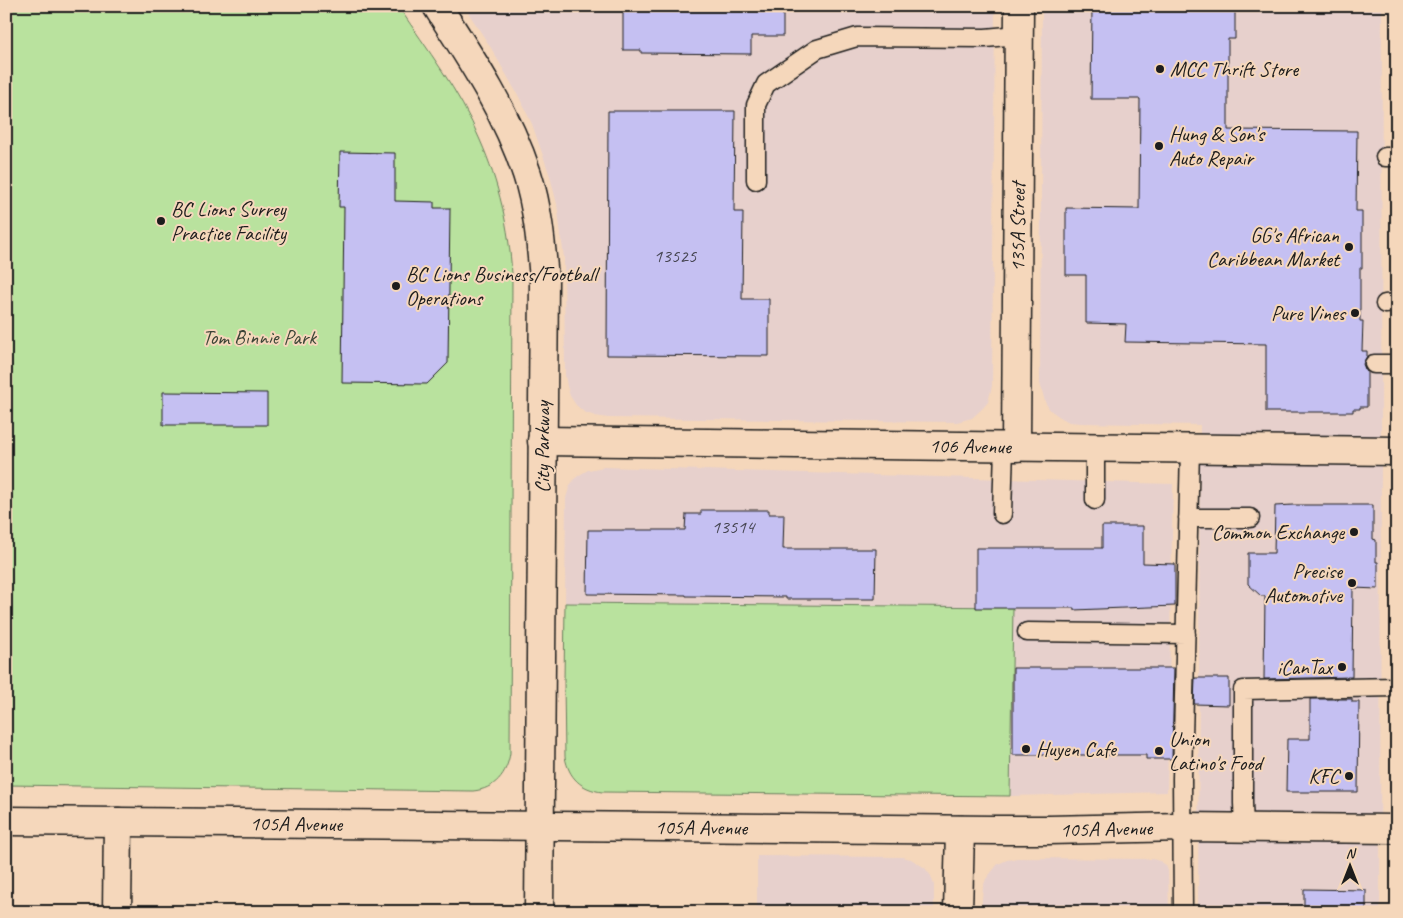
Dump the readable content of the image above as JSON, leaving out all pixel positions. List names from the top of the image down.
{
  "streets": {
    "street": [
      "135A Street",
      "106 Avenue",
      "City Parkway",
      "105A Avenue"
    ]
  },
  "crossings": [
    ["135A Street", "106 Avenue"],
    ["106 Avenue", "City Parkway"],
    ["City Parkway", "105A Avenue"]
  ],
  "parks": ["Tom Binnie Park"],
  "places": [
    "MCC Thrift Store",
    "Hung & Son's Auto Repair",
    "BC Lions Surrey Practice Facility",
    "GG's African Caribbean Market",
    "BC Lions Business/Football Operations",
    "Pure Vines",
    "Common Exchange",
    "Precise Automotive",
    "iCanTax",
    "Huyen Cafe",
    "Union Latino's Food",
    "KFC"
  ],
  "house_numbers": ["13525", "13514"],
  "north": "top"
}
